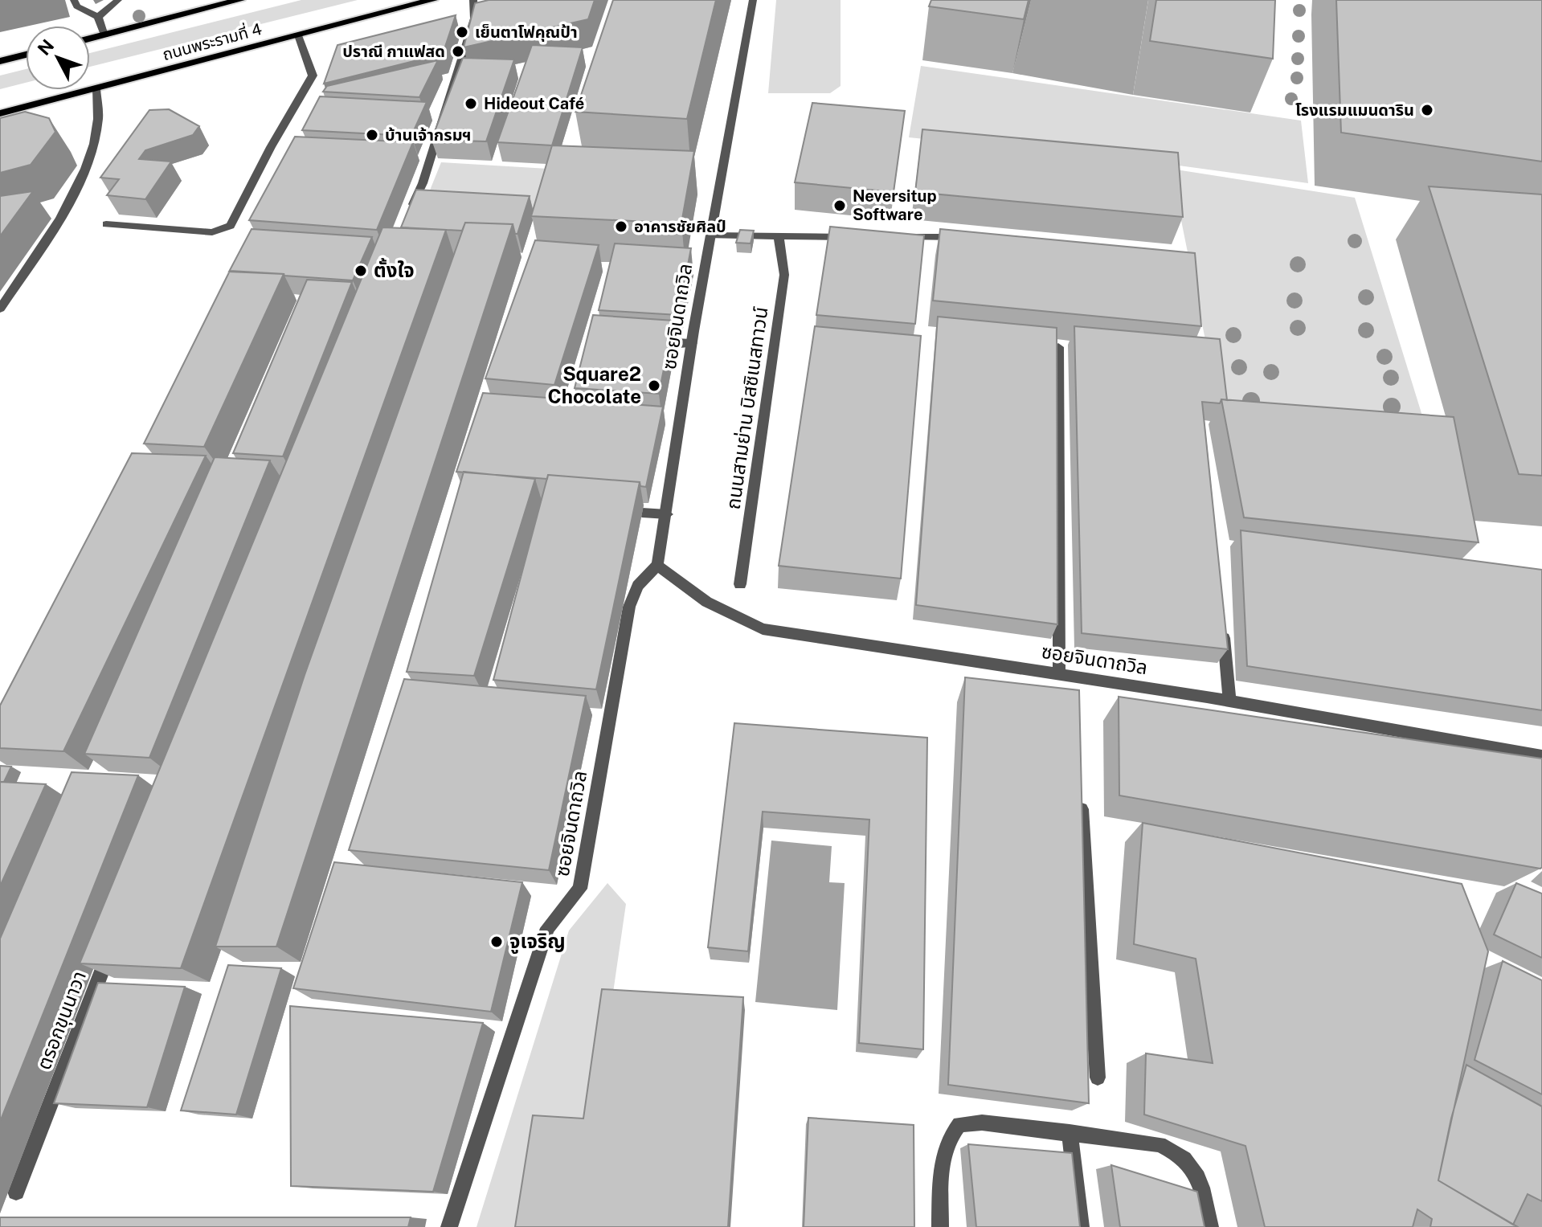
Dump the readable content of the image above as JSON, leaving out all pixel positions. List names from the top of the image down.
{
  "streets": {
    "main road": ["ถนนพระรามที่ 4"],
    "street": ["ซอยจินดาถวิล", "ถนนสามย่าน บิสซิเนสทาวน์", "ตรอกขุนนาวา"]
  },
  "places": [
    "เย็นตาโฟคุณป้า",
    "ปราณี กาแฟสด",
    "Hideout Café",
    "โรงแรมแมนดาริน",
    "บ้านเจ้ากรมฯ",
    "Neversitup Software",
    "อาคารชัยศิลป์",
    "ตั้งใจ",
    "Square2 Chocolate",
    "จูเจริญ"
  ],
  "north": "top left"
}
